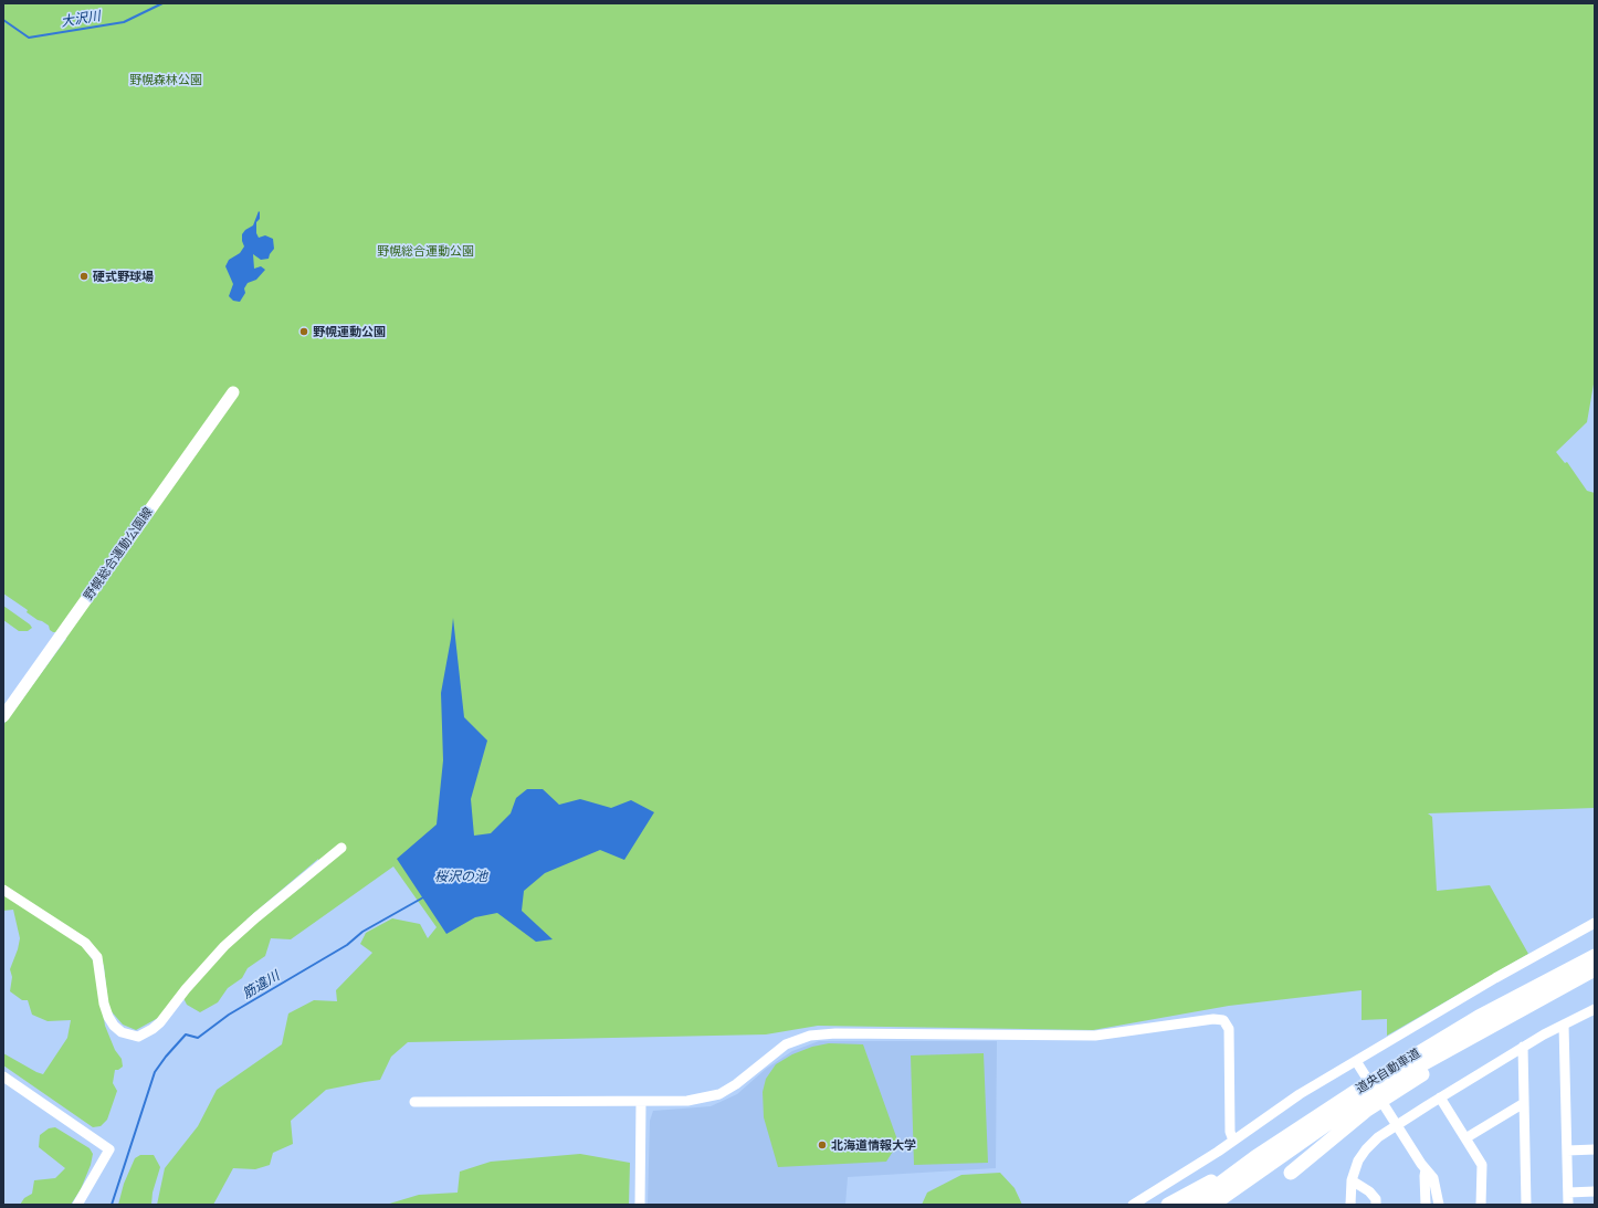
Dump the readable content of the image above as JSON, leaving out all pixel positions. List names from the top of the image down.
{
  "streets": {
    "highway": ["道央自動車道"],
    "main road": ["野幌総合運動公園線"]
  },
  "water": ["大沢川", "桜沢の池", "筋違川"],
  "parks": ["野幌森林公園", "野幌総合運動公園"],
  "places": ["硬式野球場", "野幌運動公園", "北海道情報大学"]
}
